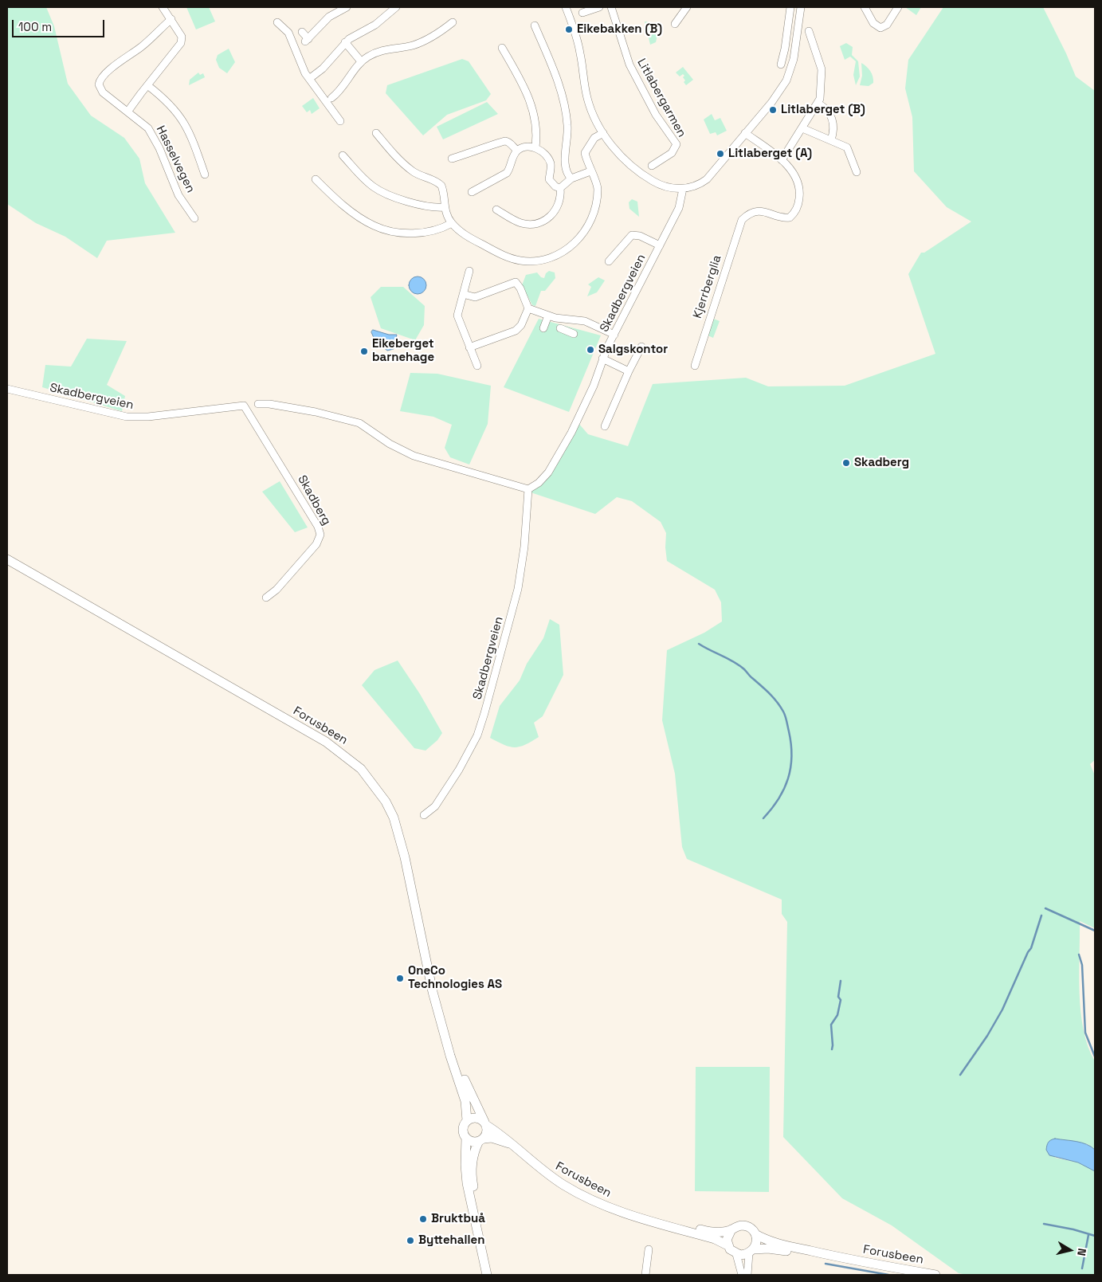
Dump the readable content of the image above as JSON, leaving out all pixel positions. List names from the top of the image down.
{
  "streets": {
    "main road": ["Forusbeen"],
    "street": [
      "Litlabergarmen",
      "Hasselvegen",
      "Kjerrberglia",
      "Skadbergveien",
      "Skadberg"
    ]
  },
  "crossings": [
    ["Skadbergveien", "Skadberg"]
  ],
  "places": [
    "Eikebakken (B)",
    "Litlaberget (B)",
    "Litlaberget (A)",
    "Salgskontor",
    "Eikeberget barnehage",
    "Skadberg",
    "OneCo Technologies AS",
    "Bruktbuå",
    "Byttehallen"
  ],
  "scale_bar": "100 m",
  "north": "right"
}
